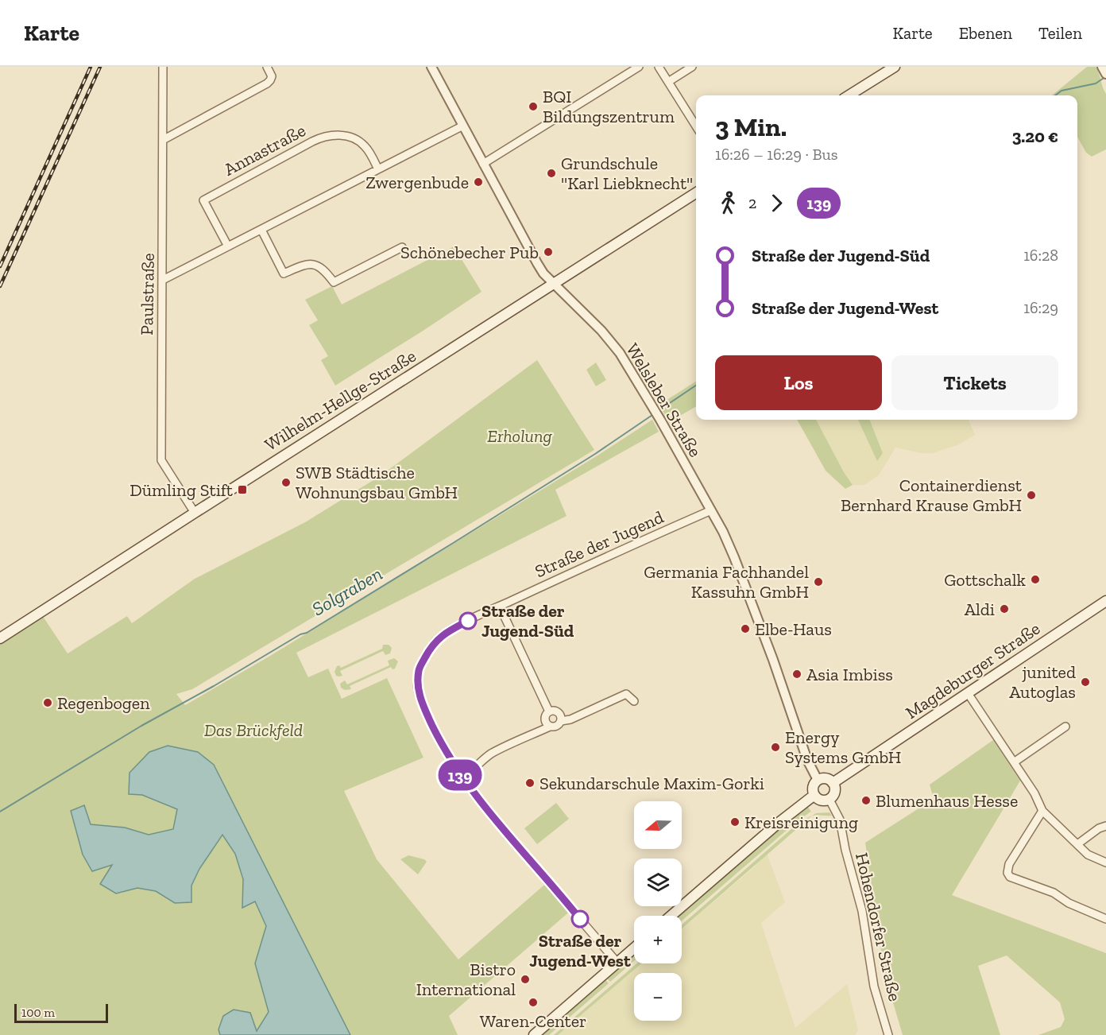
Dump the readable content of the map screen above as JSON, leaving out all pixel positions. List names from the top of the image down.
{
  "streets": {
    "main road": ["Wilhelm-Hellge-Straße", "Magdeburger Straße"],
    "street": [
      "Annastraße",
      "Paulstraße",
      "Welsleber Straße",
      "Straße der Jugend",
      "Hohendorfer Straße"
    ]
  },
  "crossings": [
    ["Paulstraße", "Wilhelm-Hellge-Straße"],
    ["Wilhelm-Hellge-Straße", "Welsleber Straße"],
    ["Welsleber Straße", "Straße der Jugend"],
    ["Welsleber Straße", "Magdeburger Straße"],
    ["Welsleber Straße", "Hohendorfer Straße"],
    ["Magdeburger Straße", "Hohendorfer Straße"]
  ],
  "water": ["Solgraben"],
  "parks": ["Erholung", "Das Brückfeld"],
  "places": {
    "other": [
      "BQI Bildungszentrum",
      "Grundschule \"Karl Liebknecht\"",
      "Zwergenbude",
      "Schönebecher Pub",
      "SWB Städtische Wohnungsbau GmbH",
      "Containerdienst Bernhard Krause GmbH",
      "Gottschalk",
      "Germania Fachhandel Kassuhn GmbH",
      "Aldi",
      "Straße der Jugend-Süd",
      "Elbe-Haus",
      "Asia Imbiss",
      "junited Autoglas",
      "Regenbogen",
      "Energy Systems GmbH",
      "Sekundarschule Maxim-Gorki",
      "Blumenhaus Hesse",
      "Kreisreinigung",
      "Straße der Jugend-West",
      "Bistro International",
      "Waren-Center"
    ],
    "transit": ["Dümling Stift"]
  },
  "lines": ["bus line 139"],
  "scale_bar": "100 m",
  "north": "left",
  "page": {
    "header": "Karte",
    "nav": ["Karte", "Ebenen", "Teilen"],
    "on_map": "139",
    "heading": ["3 Min.", "16:26 – 16:29 · Bus", "3.20 €"],
    "legs": ["2", "139"],
    "list": [
      {
        "name": "Straße der Jugend-Süd",
        "value": "16:28"
      },
      {
        "name": "Straße der Jugend-West",
        "value": "16:29"
      }
    ],
    "buttons": ["Los", "Tickets"],
    "map_buttons": ["+", "−"],
    "scale": "100 m"
  }
}
